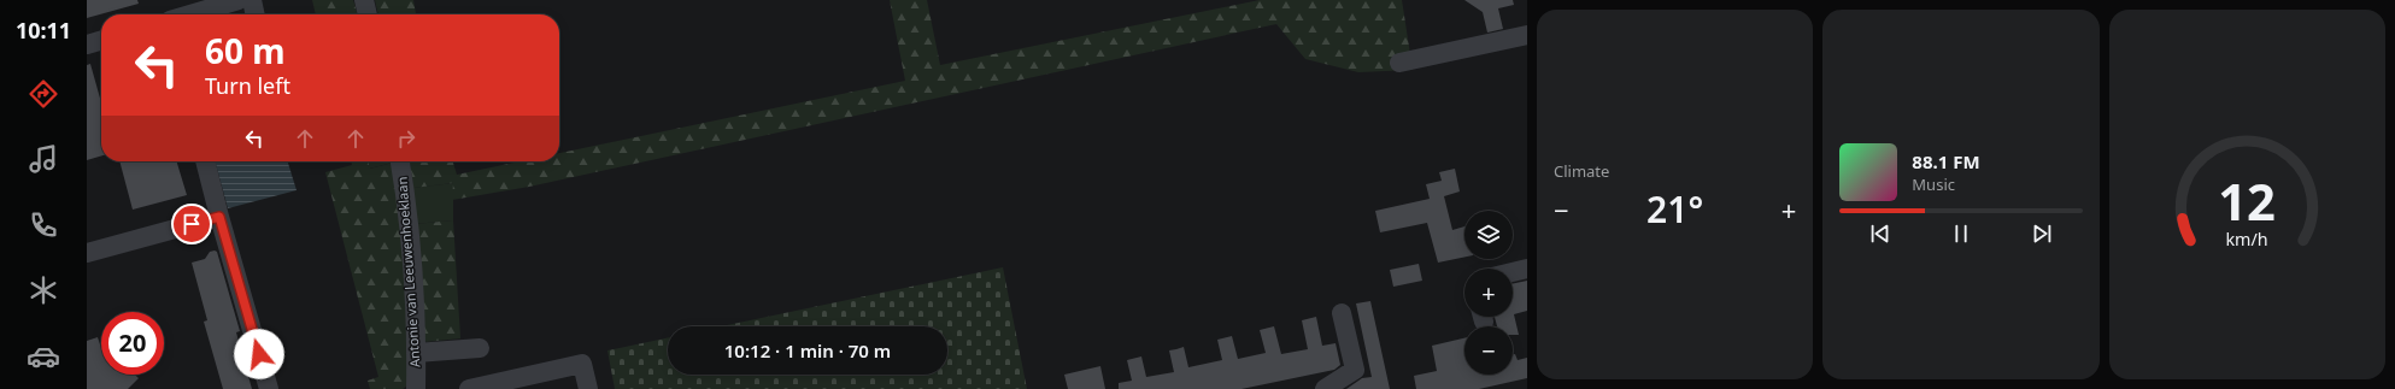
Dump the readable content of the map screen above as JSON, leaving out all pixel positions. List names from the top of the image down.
{
  "streets": {
    "street": ["Antonie van Leeuwenhoeklaan"]
  },
  "page": {
    "tabs": "10:11",
    "tile": "Climate",
    "turn": ["60 m", "Turn left"],
    "song": ["88.1 FM", "Music"],
    "heat": ["−", "21°", "+"],
    "map_buttons": ["+", "−"],
    "limit": "20",
    "trip": "10:12 · 1 min · 70 m",
    "gauge": ["12", "km/h"]
  }
}
